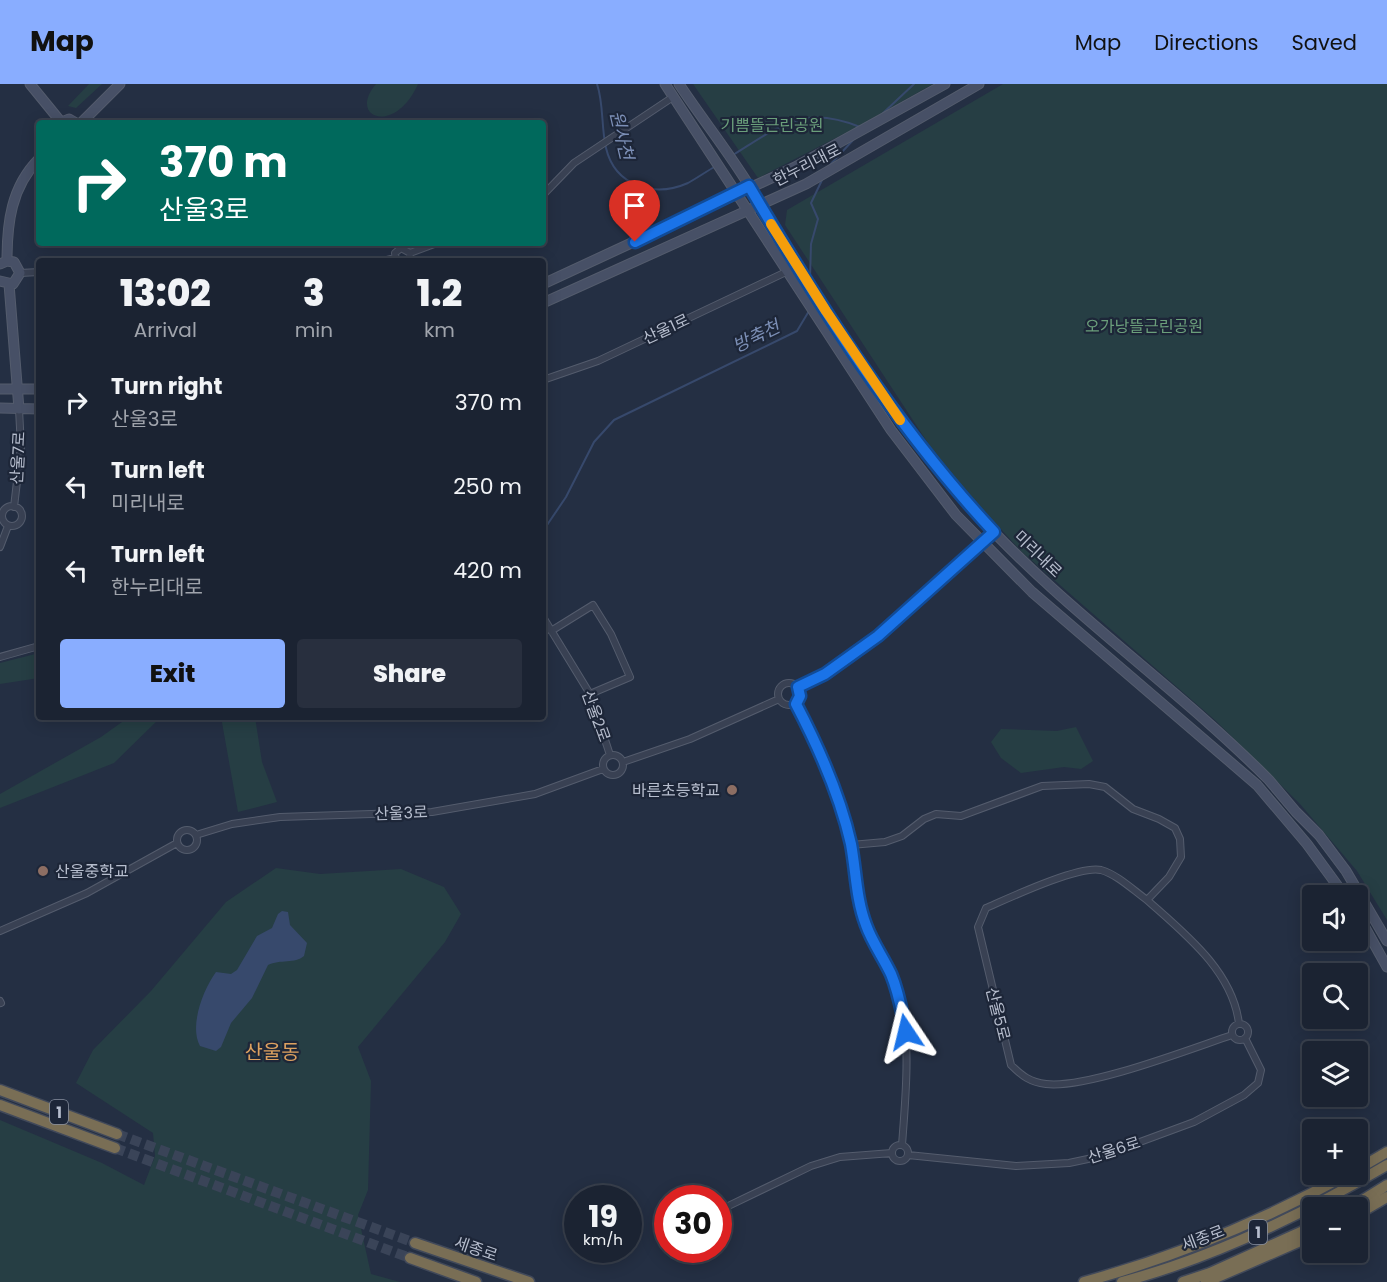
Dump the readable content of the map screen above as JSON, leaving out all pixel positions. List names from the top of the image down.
{
  "streets": {
    "highway": ["1", "세종로"],
    "main road": ["한누리대로", "미리내로"],
    "street": [
      "산울1로",
      "산울7로",
      "산울2로",
      "산울3로",
      "산울5로",
      "산울6로"
    ]
  },
  "crossings": [
    ["한누리대로", "미리내로"],
    ["산울1로", "미리내로"],
    ["산울2로", "산울3로"],
    ["산울5로", "산울6로"]
  ],
  "districts": ["산울동"],
  "water": ["원사천", "방축천"],
  "parks": ["기쁨뜰근린공원", "오가낭뜰근린공원"],
  "places": ["바른초등학교", "산울중학교"],
  "page": {
    "header": "Map",
    "nav": ["Map", "Directions", "Saved"],
    "turn": ["370 m", "산울3로"],
    "eta": [
      "13:02",
      "Arrival",
      "3",
      "min",
      "1.2",
      "km"
    ],
    "list": [
      {
        "name": "Turn right",
        "note": "산울3로",
        "value": "370 m"
      },
      {
        "name": "Turn left",
        "note": "미리내로",
        "value": "250 m"
      },
      {
        "name": "Turn left",
        "note": "한누리대로",
        "value": "420 m"
      }
    ],
    "buttons": ["Exit", "Share"],
    "map_buttons": ["+", "−"],
    "speed": "19 km/h",
    "limit": "30"
  }
}
